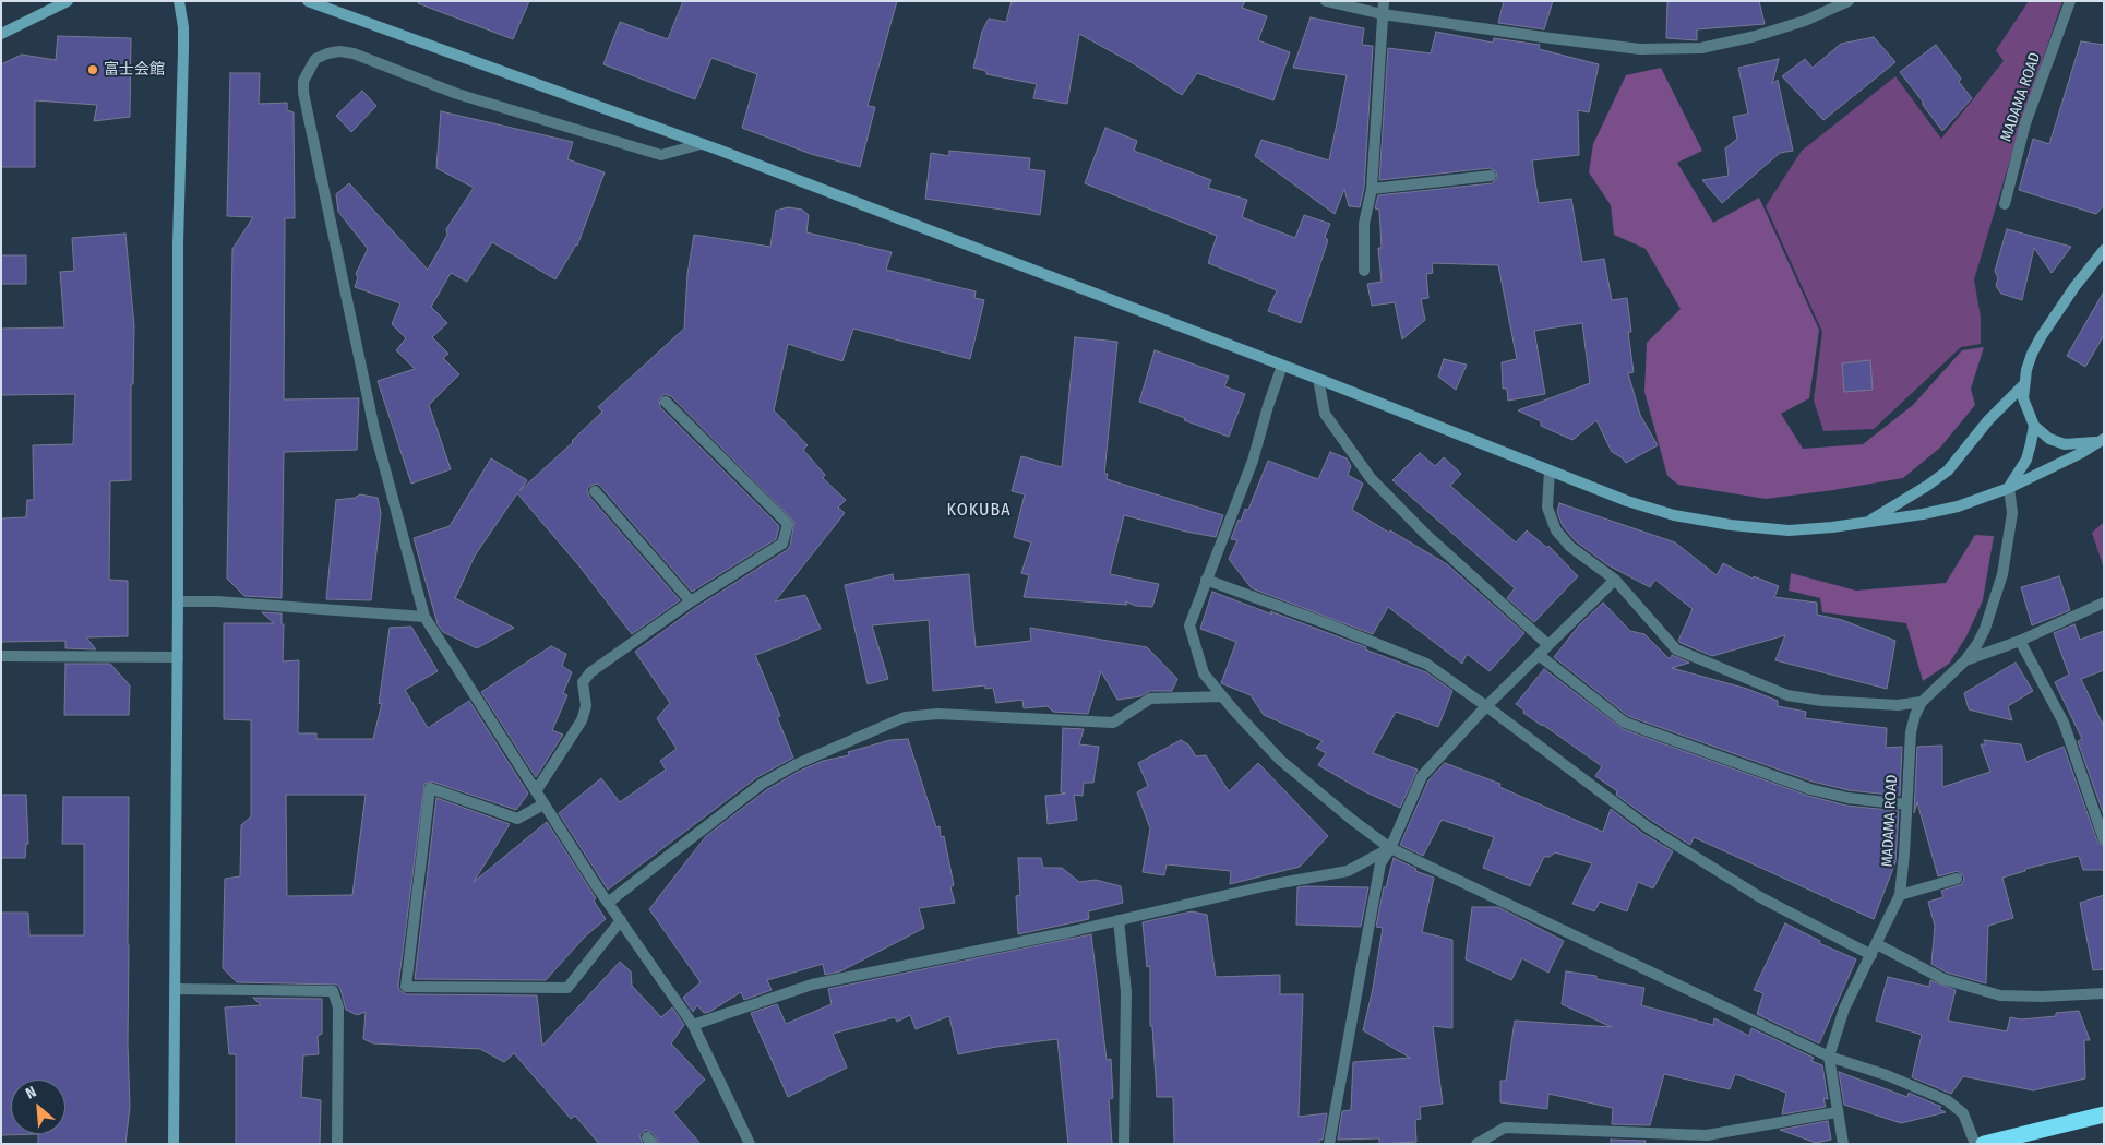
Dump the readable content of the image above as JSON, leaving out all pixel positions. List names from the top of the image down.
{
  "streets": {
    "street": ["MADAMA ROAD"]
  },
  "districts": ["KOKUBA"],
  "places": ["富士会館"],
  "north": "top left"
}
